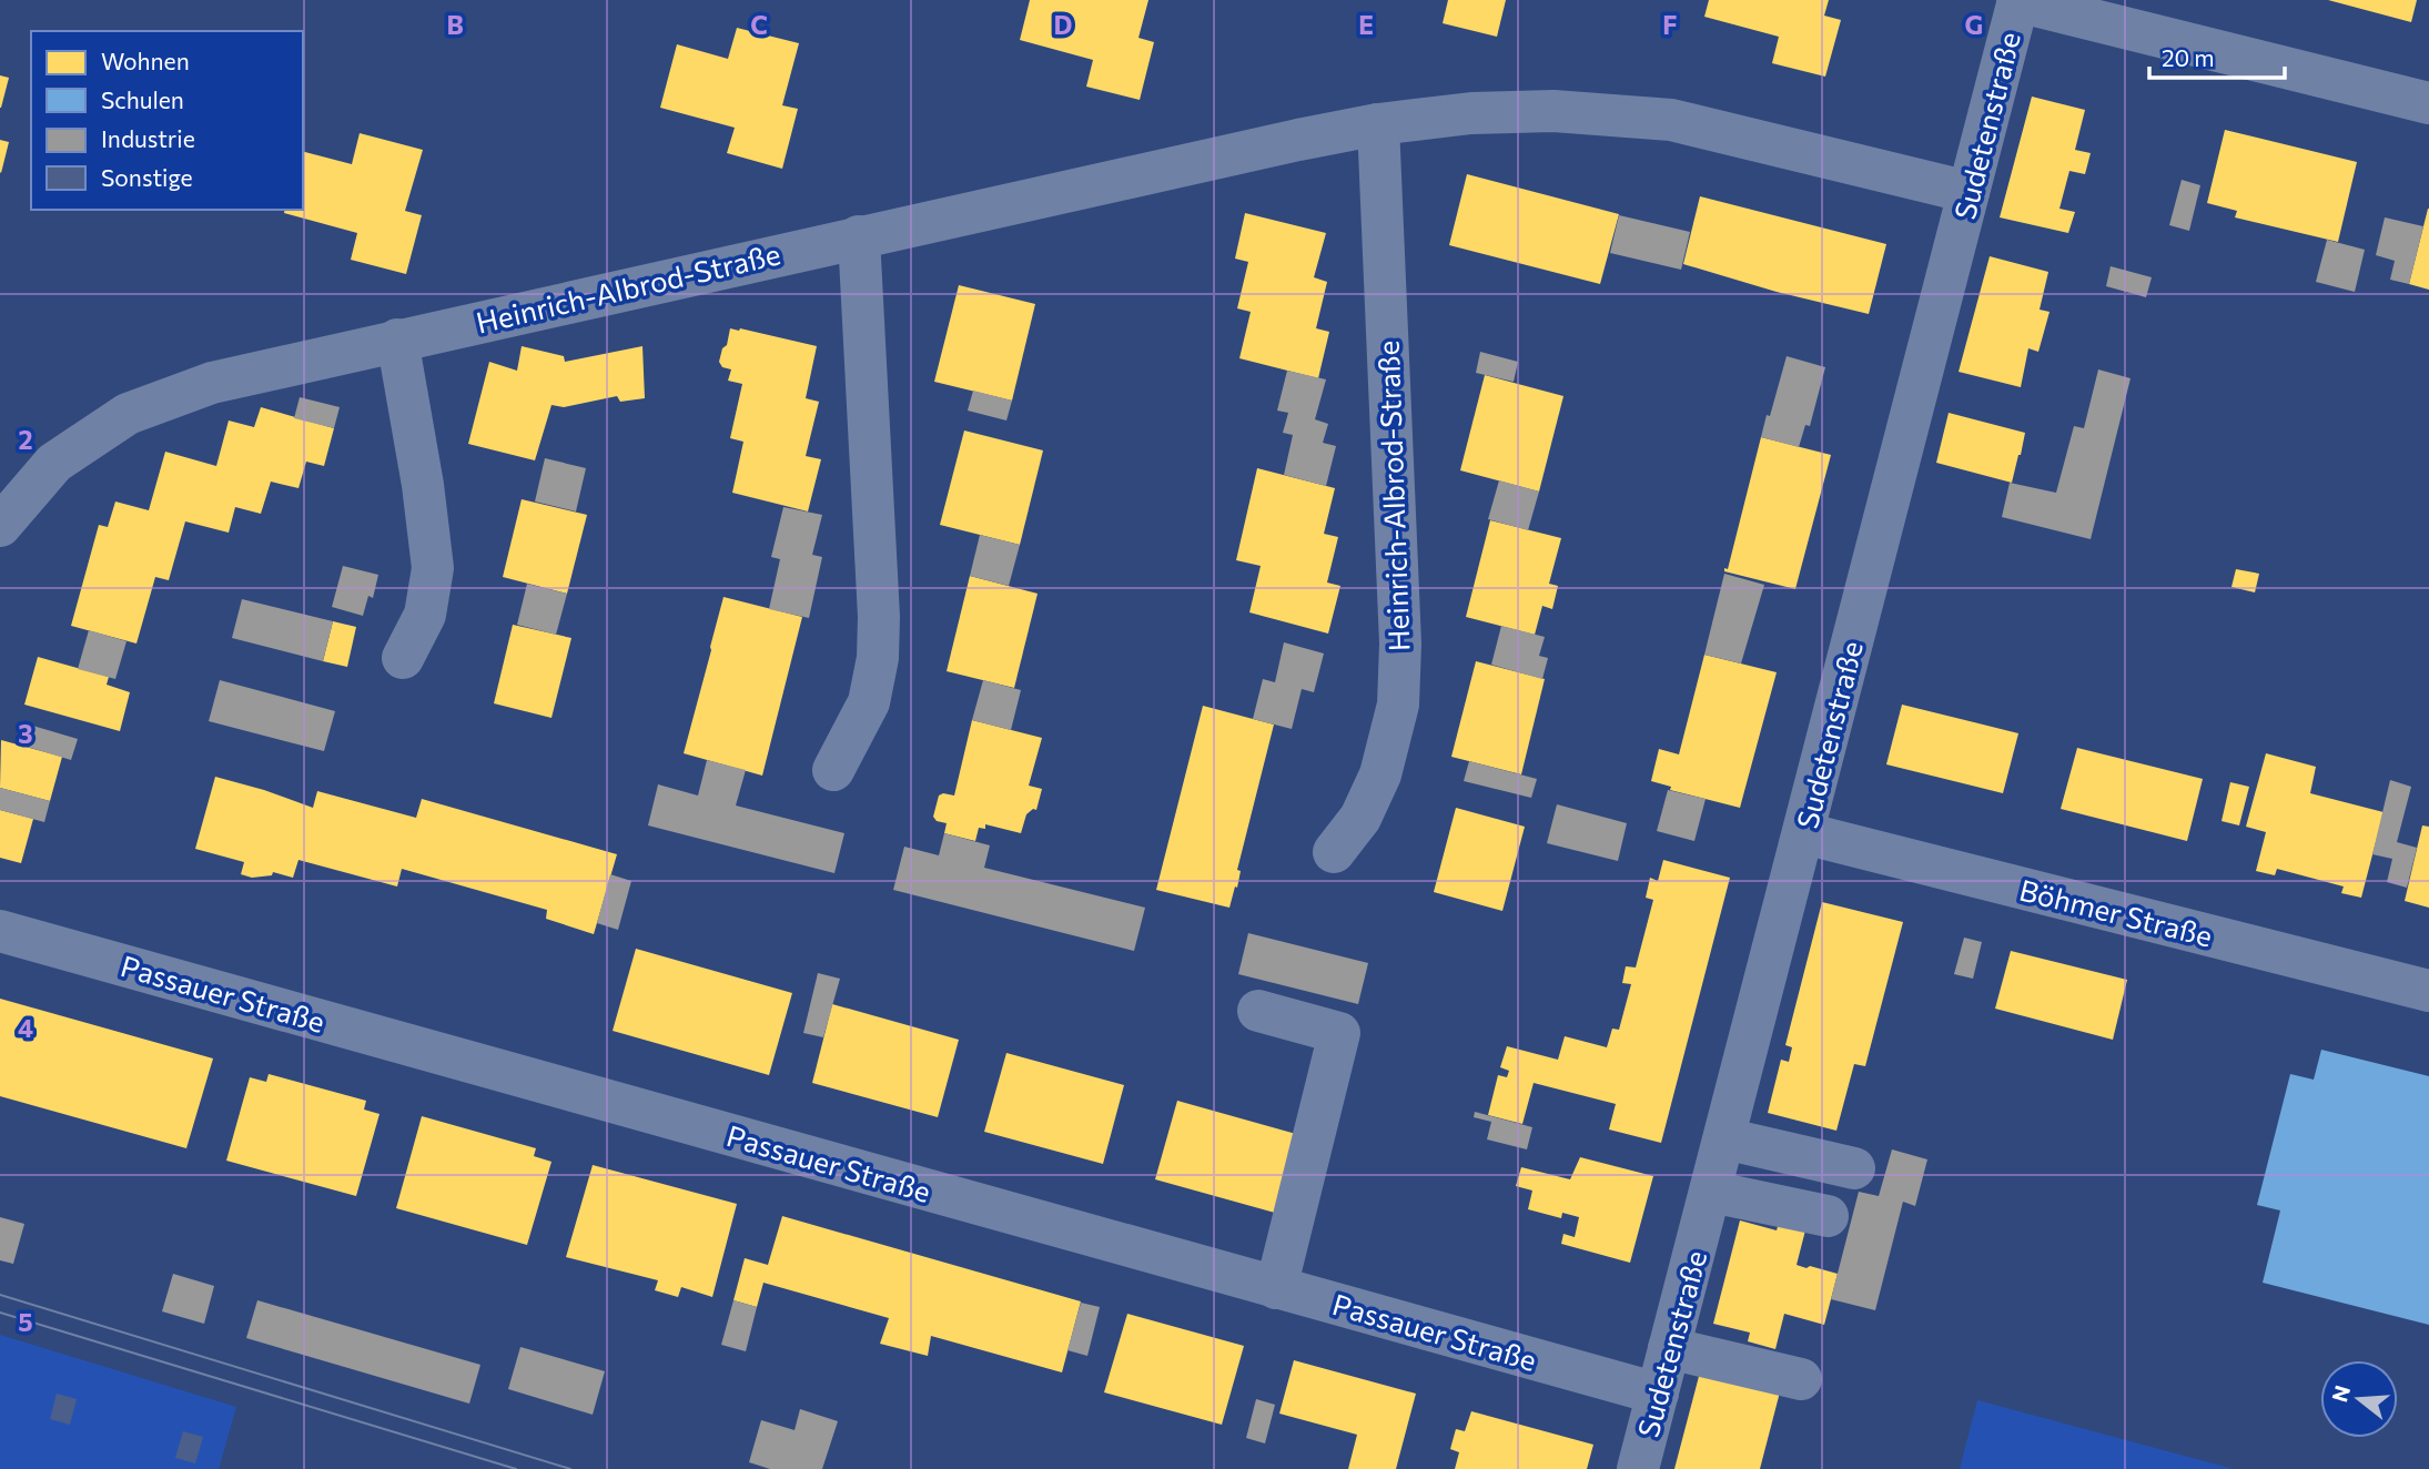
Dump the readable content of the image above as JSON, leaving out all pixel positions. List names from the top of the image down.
{
  "streets": {
    "street": [
      "Sudetenstraße",
      "Heinrich-Albrod-Straße",
      "Böhmer Straße",
      "Passauer Straße"
    ]
  },
  "crossings": [
    ["Sudetenstraße", "Heinrich-Albrod-Straße"],
    ["Sudetenstraße", "Böhmer Straße"],
    ["Sudetenstraße", "Passauer Straße"]
  ],
  "legend": [
    "Wohnen",
    "Schulen",
    "Industrie",
    "Sonstige"
  ],
  "scale_bar": "20 m",
  "north": "left",
  "grid": {
    "columns": [
      "B",
      "C",
      "D",
      "E",
      "F",
      "G"
    ],
    "rows": [
      "2",
      "3",
      "4",
      "5"
    ]
  }
}
